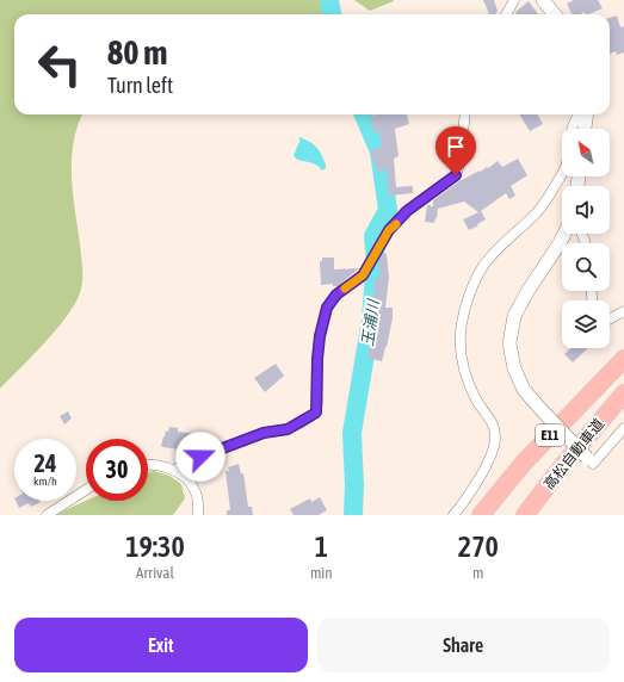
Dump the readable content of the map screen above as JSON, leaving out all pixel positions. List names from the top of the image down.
{
  "streets": {
    "highway": ["E11", "高松自動車道"]
  },
  "water": ["玉浦川"],
  "north": "top left",
  "page": {
    "turn": ["80 m", "Turn left"],
    "speed": "24 km/h",
    "limit": "30",
    "eta": [
      "19:30",
      "Arrival",
      "1",
      "min",
      "270",
      "m"
    ],
    "buttons": ["Exit", "Share"]
  }
}
